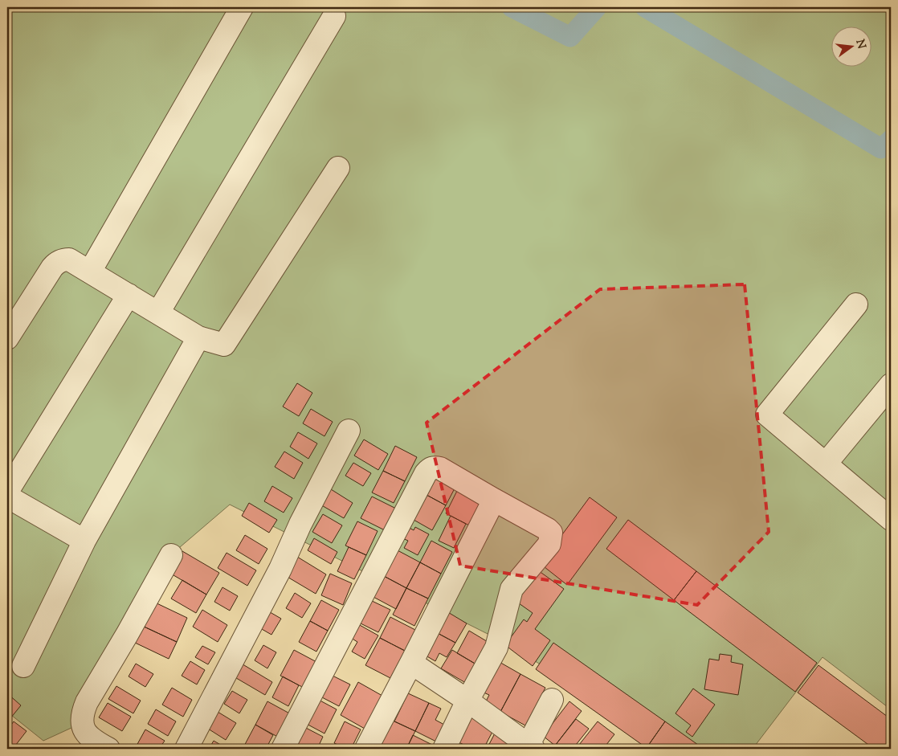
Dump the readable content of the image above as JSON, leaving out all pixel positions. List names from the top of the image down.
{
  "north": "right"
}
